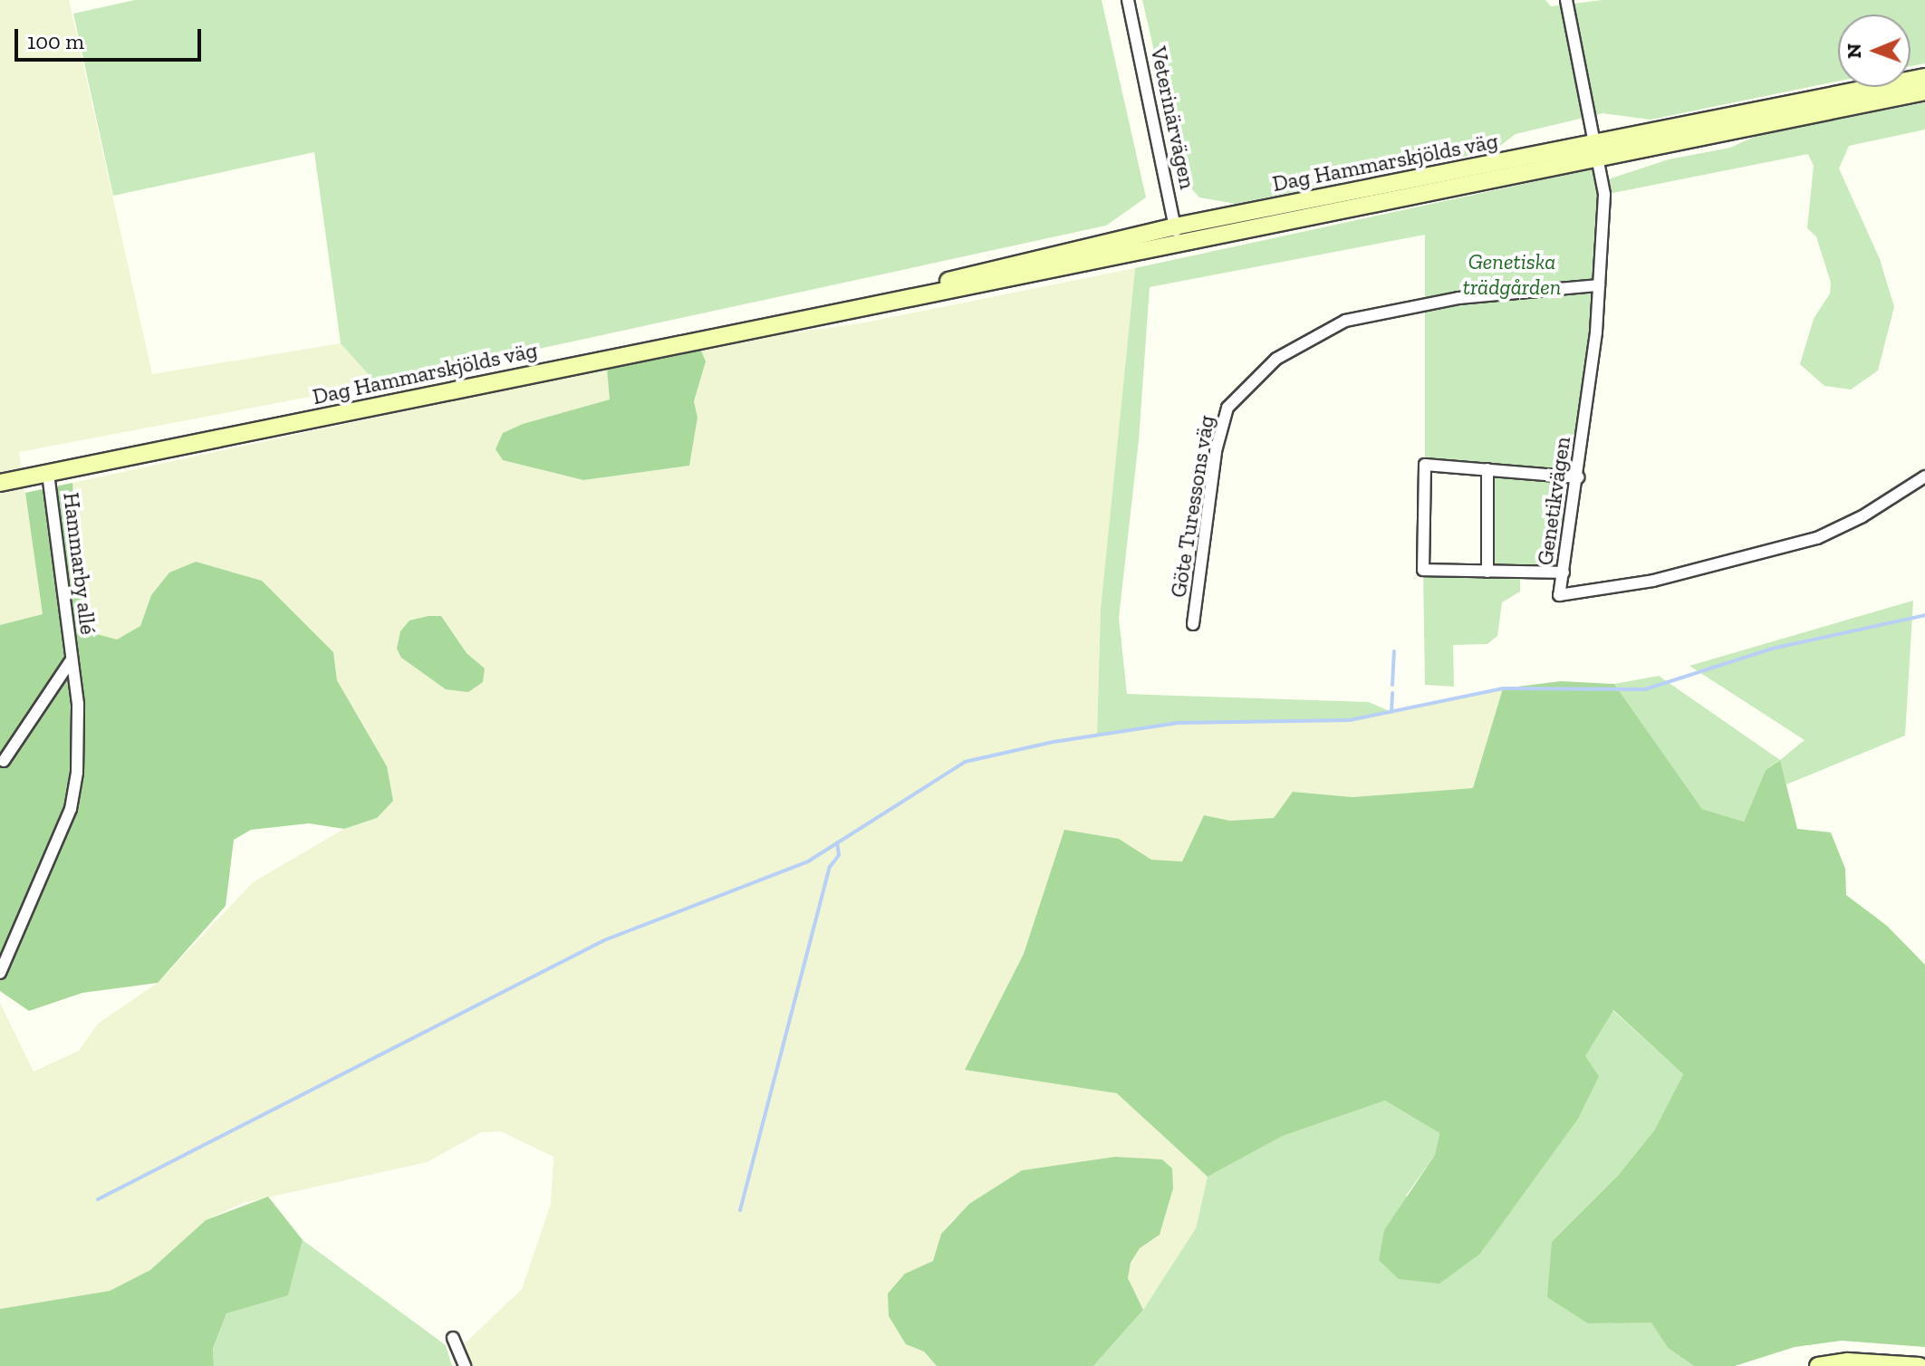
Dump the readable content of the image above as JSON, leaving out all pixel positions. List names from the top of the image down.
{
  "streets": {
    "main road": ["Dag Hammarskjölds väg"],
    "street": [
      "Veterinärvägen",
      "Genetikvägen",
      "Göte Turessons väg",
      "Hammarby allé"
    ]
  },
  "crossings": [
    ["Veterinärvägen", "Dag Hammarskjölds väg"],
    ["Dag Hammarskjölds väg", "Genetikvägen"],
    ["Dag Hammarskjölds väg", "Hammarby allé"],
    ["Genetikvägen", "Göte Turessons väg"]
  ],
  "parks": ["Genetiska trädgården"],
  "scale_bar": "100 m",
  "north": "left"
}
